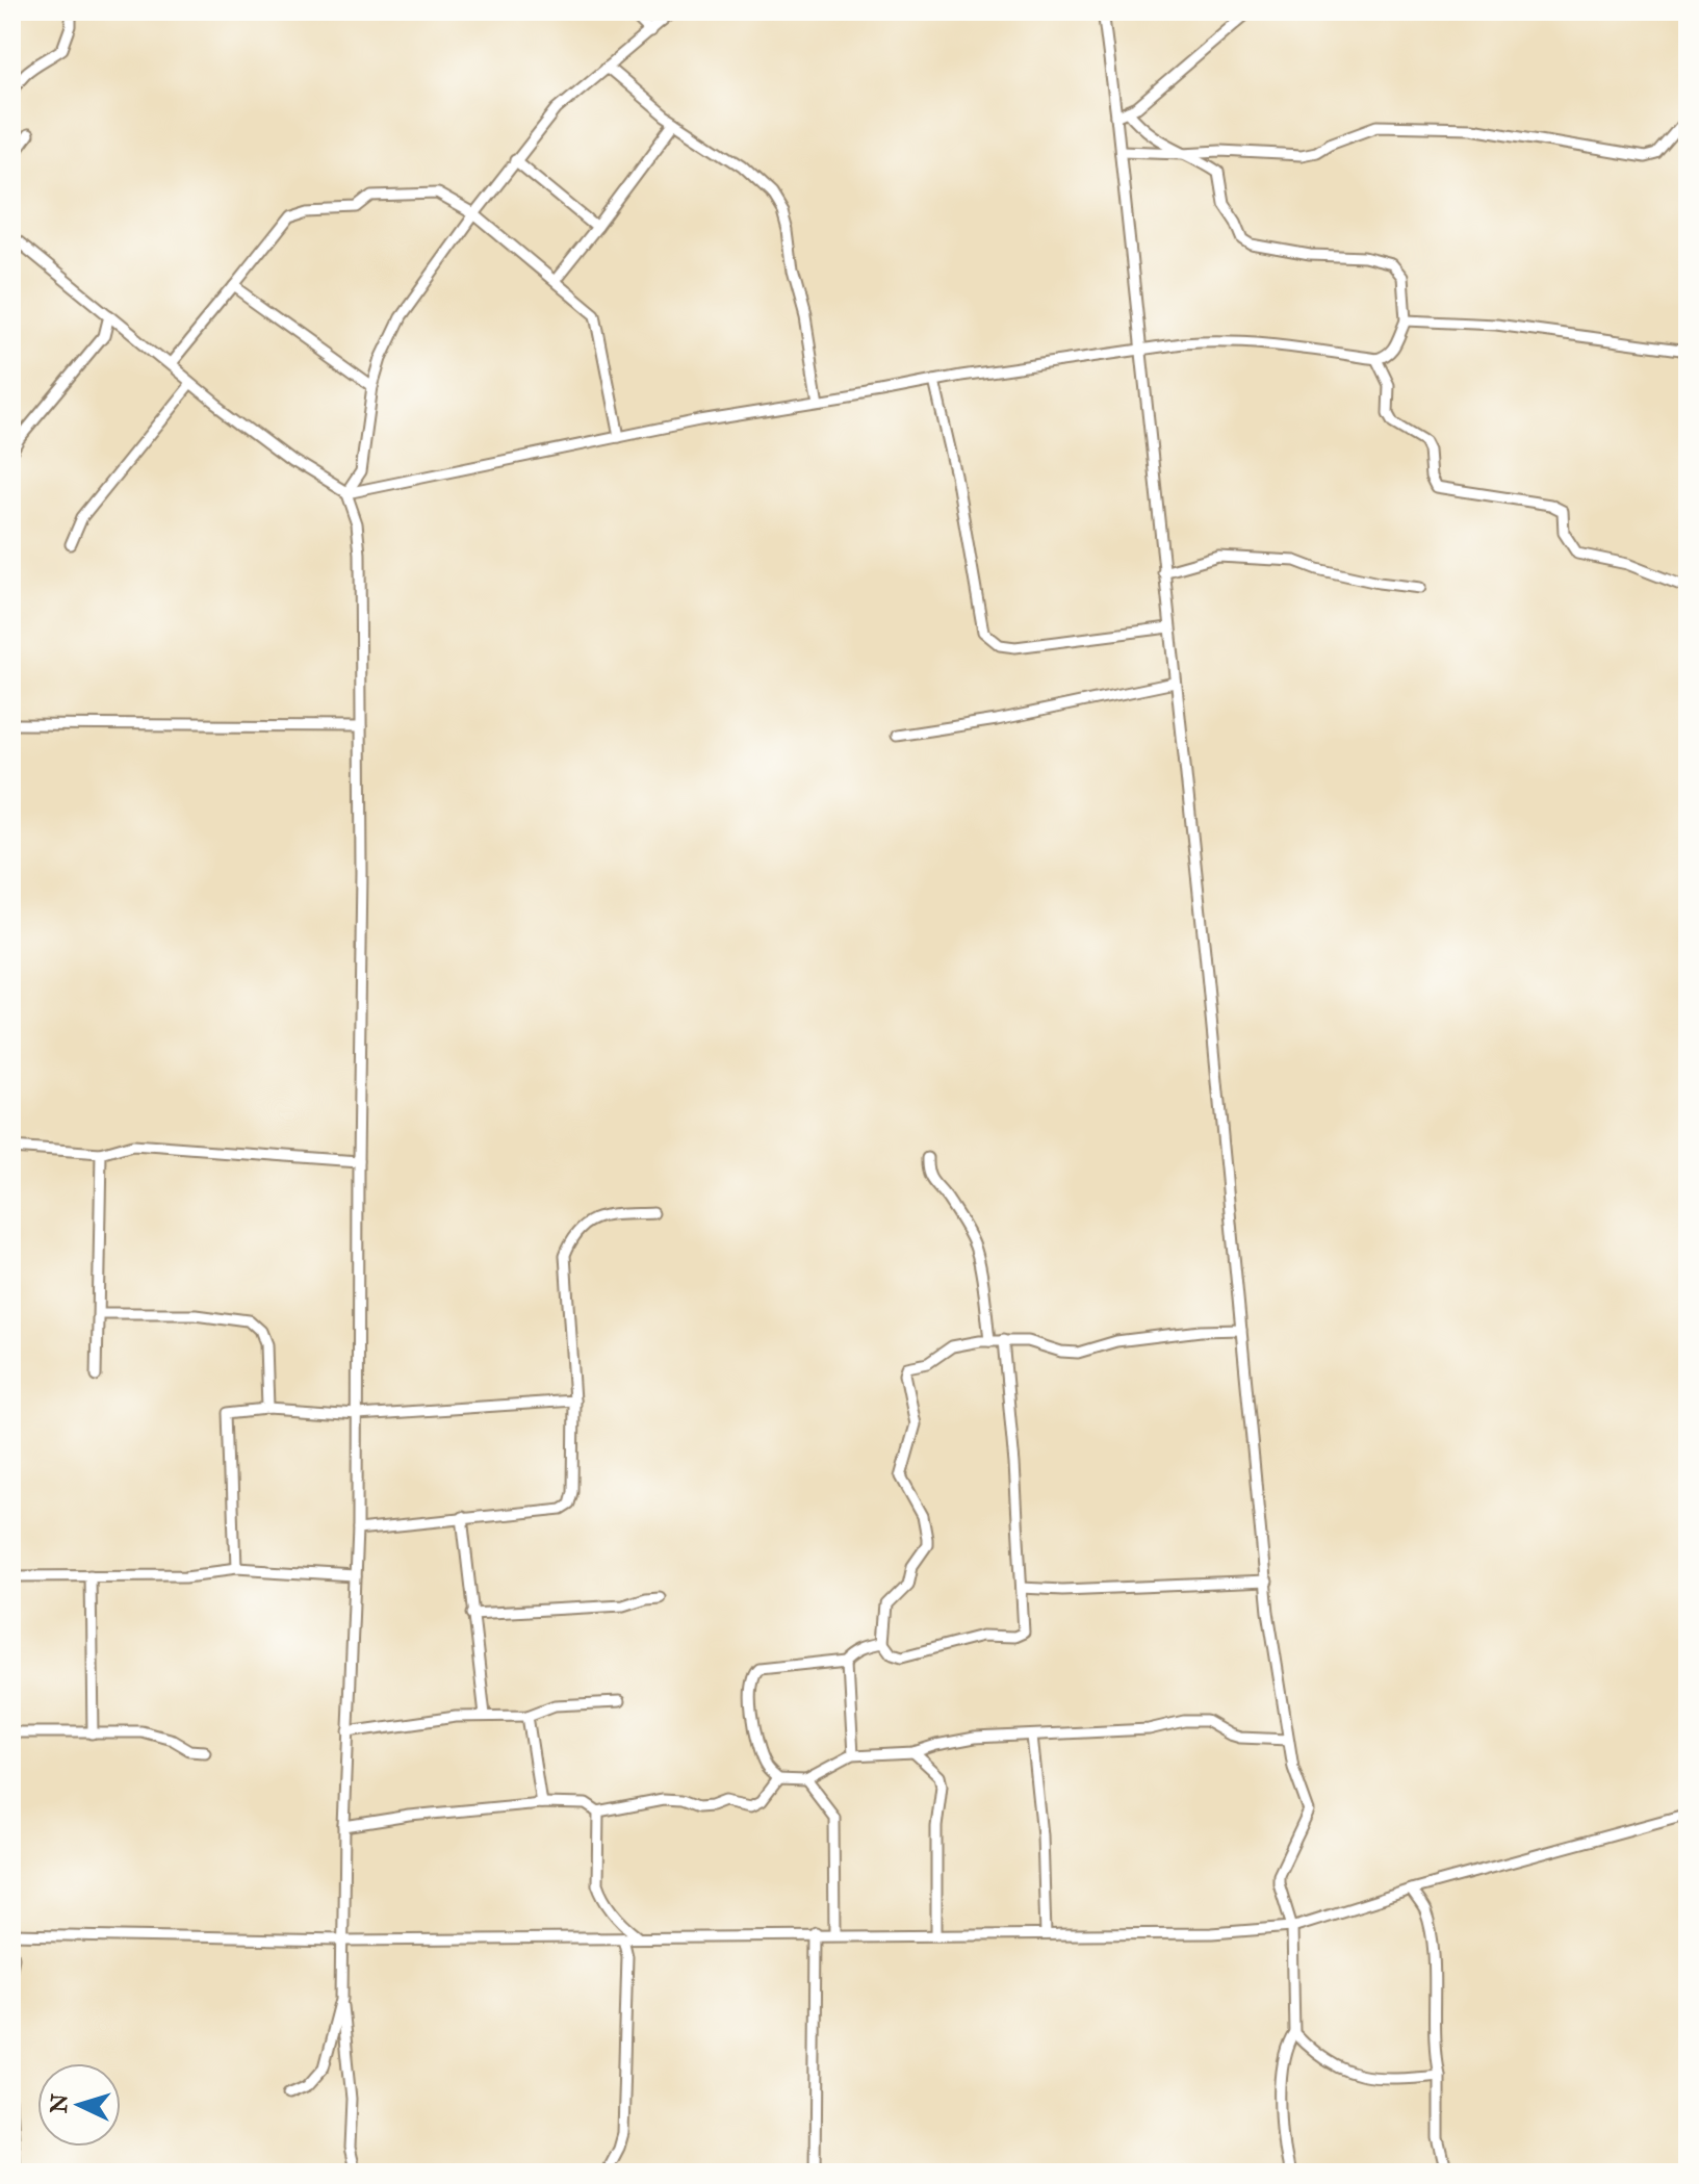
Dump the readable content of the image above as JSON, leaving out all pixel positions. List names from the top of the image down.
{
  "north": "left"
}
